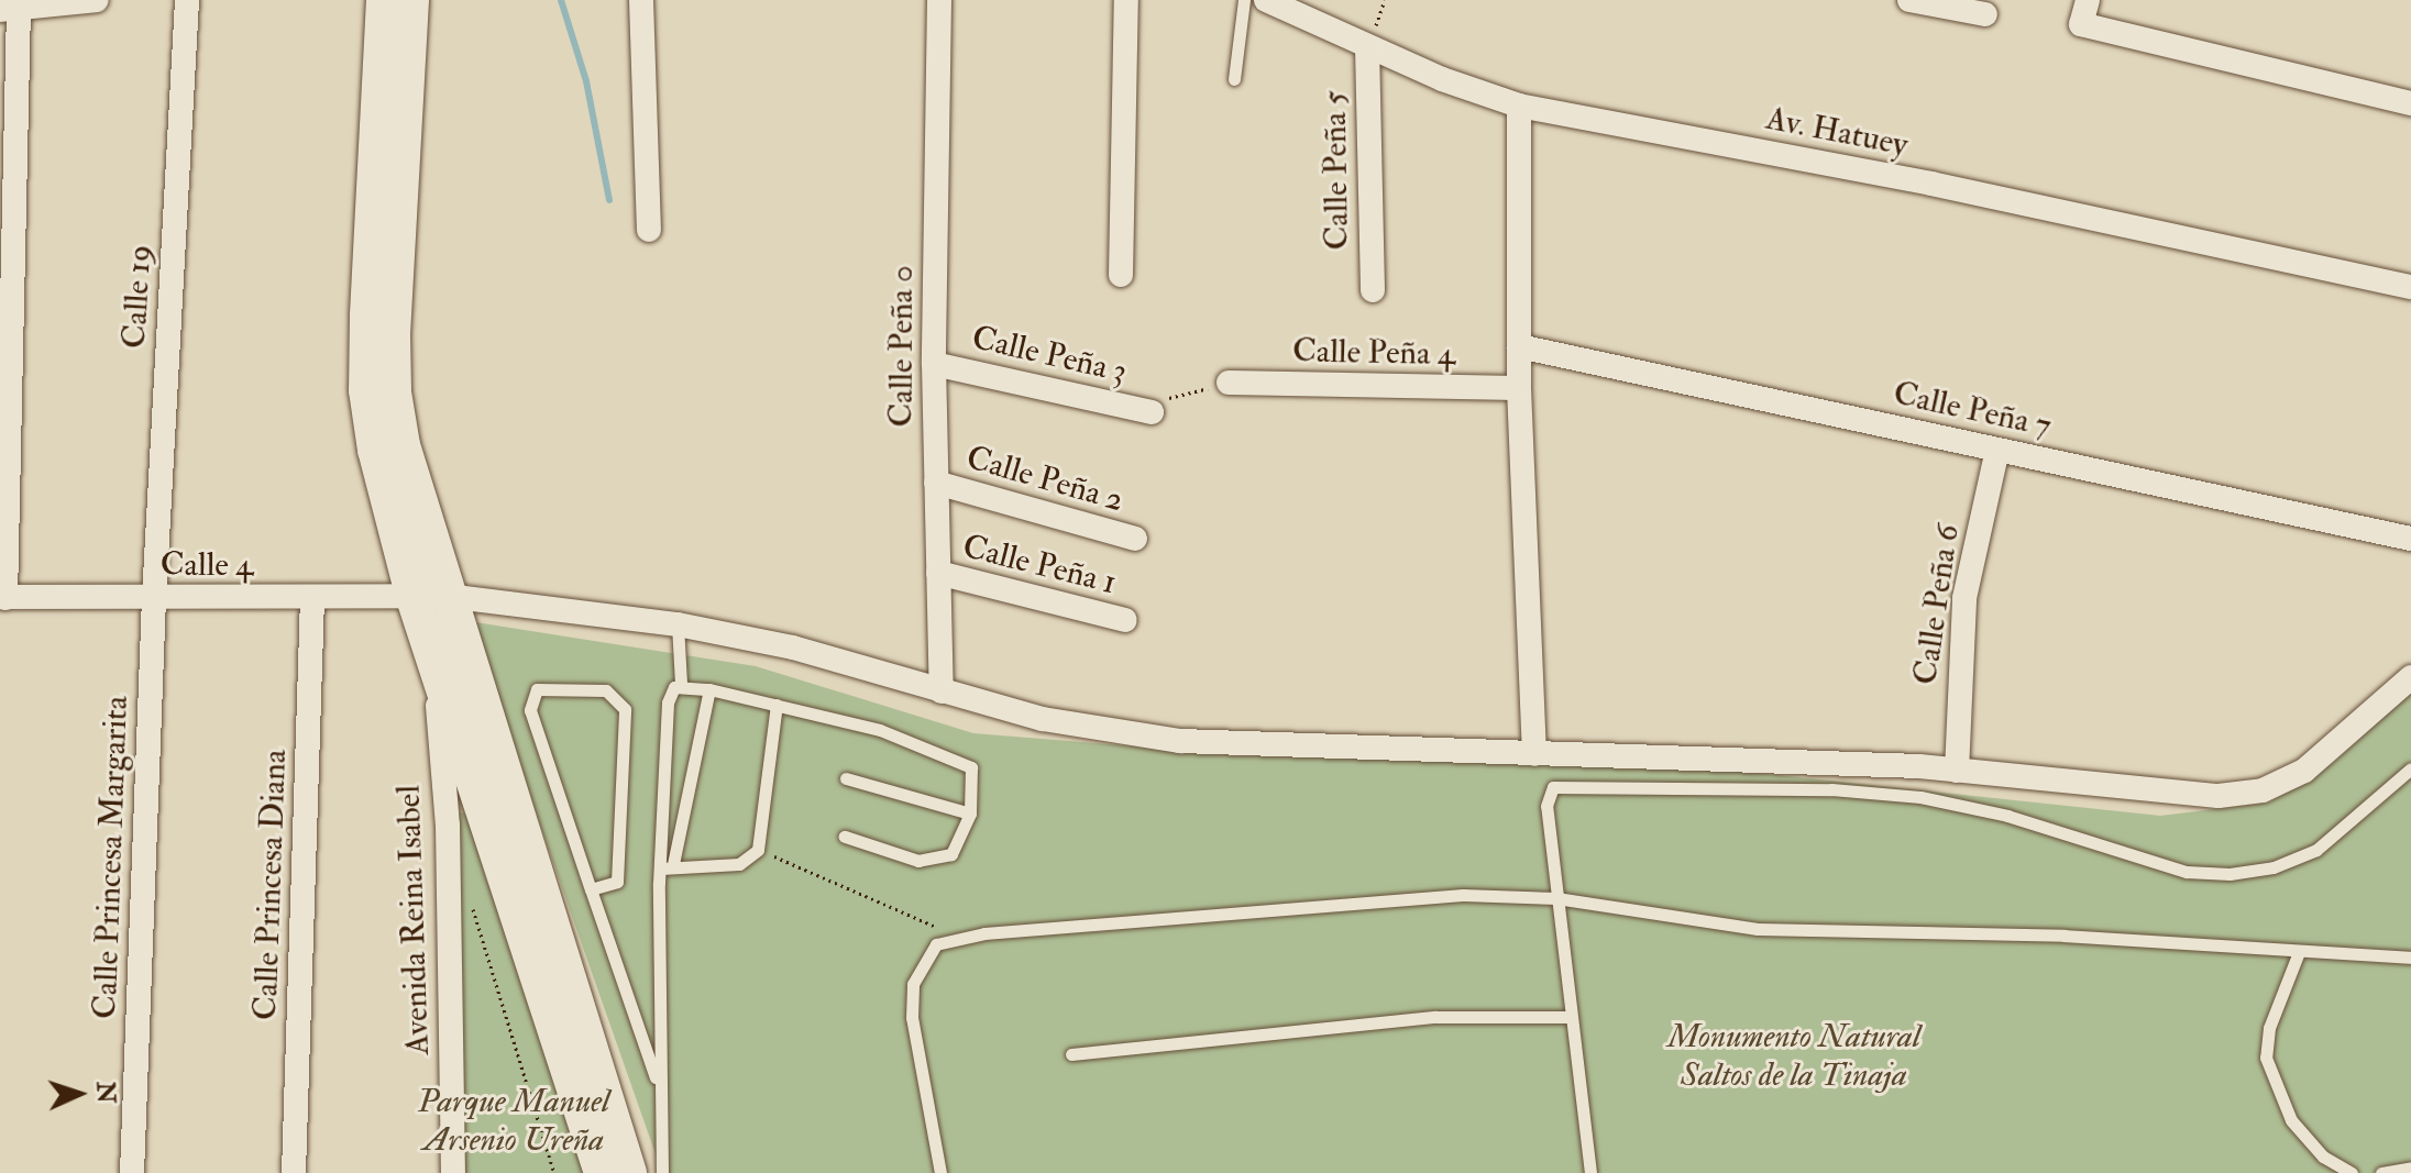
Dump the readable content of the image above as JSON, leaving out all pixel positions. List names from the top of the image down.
{
  "streets": {
    "street": [
      "Av. Hatuey",
      "Calle Peña 5",
      "Calle 19",
      "Calle Peña 0",
      "Calle Peña 4",
      "Calle Peña 3",
      "Calle Peña 7",
      "Calle Peña 2",
      "Calle 4",
      "Calle Peña 1",
      "Calle Peña 6",
      "Calle Princesa Margarita",
      "Calle Princesa Diana",
      "Avenida Reina Isabel"
    ]
  },
  "crossings": [
    ["Av. Hatuey", "Calle Peña 5"],
    ["Calle 19", "Calle 4"],
    ["Calle 19", "Calle Princesa Margarita"],
    ["Calle Peña 0", "Calle Peña 3"],
    ["Calle Peña 0", "Calle Peña 2"],
    ["Calle Peña 0", "Calle 4"],
    ["Calle Peña 0", "Calle Peña 1"],
    ["Calle Peña 7", "Calle Peña 6"],
    ["Calle 4", "Calle Peña 6"],
    ["Calle 4", "Calle Princesa Margarita"],
    ["Calle 4", "Calle Princesa Diana"]
  ],
  "parks": ["Monumento Natural Saltos de la Tinaja", "Parque Manuel Arsenio Ureña"],
  "north": "right"
}
